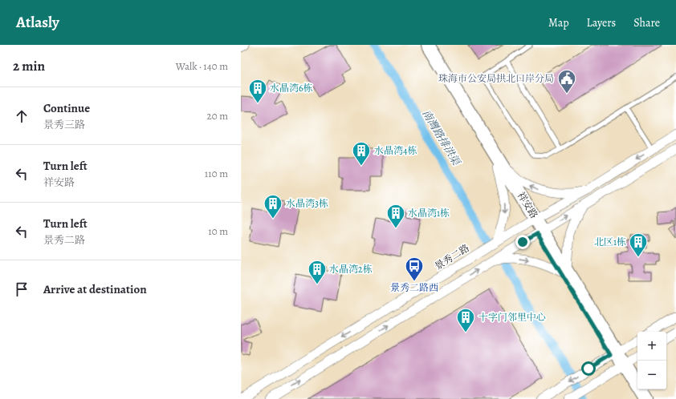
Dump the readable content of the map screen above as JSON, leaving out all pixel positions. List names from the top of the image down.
{
  "streets": {
    "main road": ["祥安路"],
    "street": ["景秀二路"]
  },
  "crossings": [
    ["祥安路", "景秀二路"]
  ],
  "water": ["南灣路排洪渠"],
  "places": {
    "public building": ["珠海市公安局拱北口岸分局"],
    "building": [
      "水晶湾6栋",
      "水晶湾4栋",
      "水晶湾3栋",
      "水晶湾1栋",
      "北区1栋",
      "水晶湾2栋",
      "十字门邻里中心"
    ],
    "bus stop": ["景秀二路西"]
  },
  "page": {
    "header": "Atlasly",
    "nav": ["Map", "Layers", "Share"],
    "heading": ["2 min", "Walk · 140 m"],
    "list": [
      ["Continue", "景秀三路", "20 m"],
      ["Turn left", "祥安路", "110 m"],
      ["Turn left", "景秀二路", "10 m"],
      "Arrive at destination"
    ],
    "map_buttons": ["+", "−"]
  }
}
